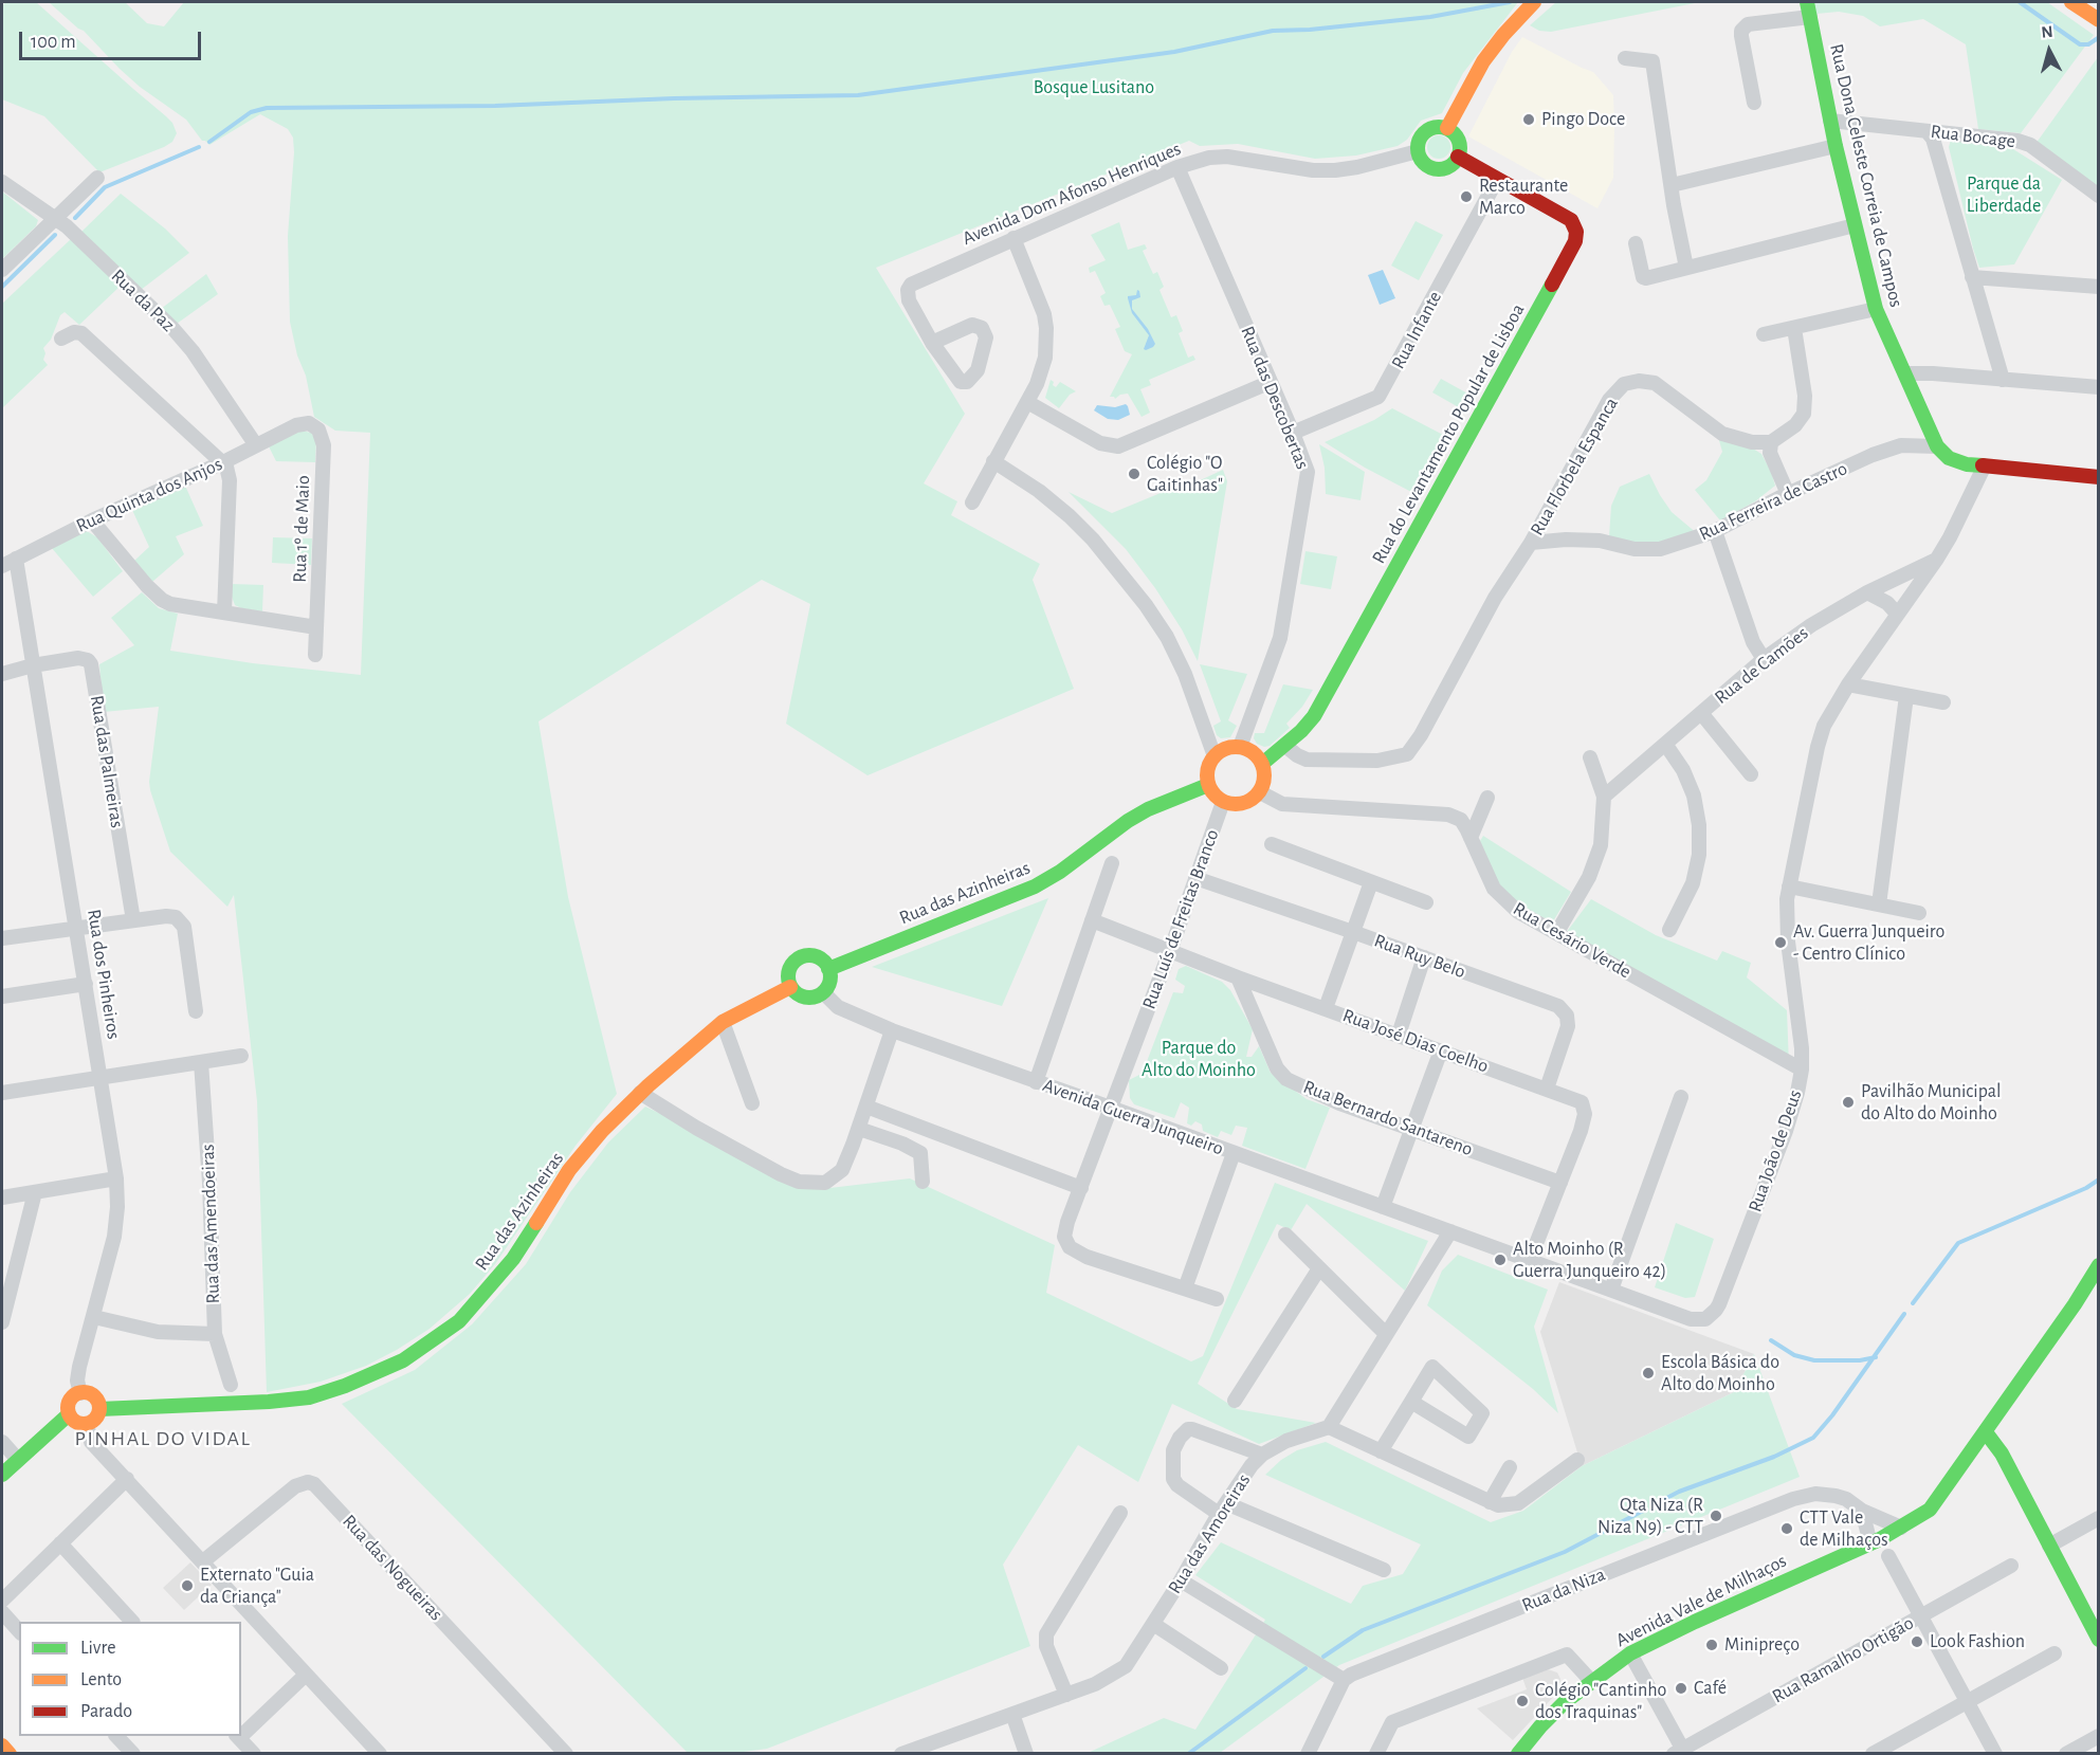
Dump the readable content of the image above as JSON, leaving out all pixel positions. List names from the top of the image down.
{
  "streets": {
    "main road": [
      "Rua Dona Celeste Correia de Campos",
      "Rua do Levantamento Popular de Lisboa",
      "Rua das Azinheiras",
      "Avenida Vale de Milhaços"
    ],
    "street": [
      "Rua Bocage",
      "Avenida Dom Afonso Henriques",
      "Rua da Paz",
      "Rua Infante",
      "Rua das Descobertas",
      "Rua Florbela Espanca",
      "Rua Quinta dos Anjos",
      "Rua Ferreira de Castro",
      "Rua 1º de Maio",
      "Rua de Camões",
      "Rua das Palmeiras",
      "Rua Luís de Freitas Branco",
      "Rua Cesário Verde",
      "Rua Ruy Belo",
      "Rua dos Pinheiros",
      "Rua José Dias Coelho",
      "Avenida Guerra Junqueiro",
      "Rua Bernardo Santareno",
      "Rua João de Deus",
      "Rua das Amendoeiras",
      "Rua das Amoreiras",
      "Rua das Nogueiras",
      "Rua da Niza",
      "Rua Ramalho Ortigão"
    ]
  },
  "crossings": [
    ["Rua Bocage", "Rua Dona Celeste Correia de Campos"],
    ["Rua Dona Celeste Correia de Campos", "Rua Ferreira de Castro"],
    ["Avenida Dom Afonso Henriques", "Rua das Descobertas"],
    ["Avenida Dom Afonso Henriques", "Rua do Levantamento Popular de Lisboa"],
    ["Rua da Paz", "Rua Quinta dos Anjos"],
    ["Rua Infante", "Rua das Descobertas"],
    ["Rua Infante", "Rua do Levantamento Popular de Lisboa"],
    ["Rua das Descobertas", "Rua do Levantamento Popular de Lisboa"],
    ["Rua das Descobertas", "Rua das Azinheiras"],
    ["Rua das Descobertas", "Rua Luís de Freitas Branco"],
    ["Rua das Descobertas", "Rua Cesário Verde"],
    ["Rua do Levantamento Popular de Lisboa", "Rua das Azinheiras"],
    ["Rua do Levantamento Popular de Lisboa", "Rua Luís de Freitas Branco"],
    ["Rua do Levantamento Popular de Lisboa", "Rua Cesário Verde"],
    ["Rua Florbela Espanca", "Rua Ferreira de Castro"],
    ["Rua Quinta dos Anjos", "Rua 1º de Maio"],
    ["Rua Quinta dos Anjos", "Rua dos Pinheiros"],
    ["Rua de Camões", "Rua João de Deus"],
    ["Rua das Palmeiras", "Rua dos Pinheiros"],
    ["Rua das Azinheiras", "Rua Luís de Freitas Branco"],
    ["Rua das Azinheiras", "Rua Cesário Verde"],
    ["Rua das Azinheiras", "Rua dos Pinheiros"],
    ["Rua das Azinheiras", "Avenida Guerra Junqueiro"],
    ["Rua Luís de Freitas Branco", "Rua Cesário Verde"],
    ["Rua Luís de Freitas Branco", "Rua Ruy Belo"],
    ["Rua Luís de Freitas Branco", "Rua José Dias Coelho"],
    ["Rua Luís de Freitas Branco", "Avenida Guerra Junqueiro"],
    ["Rua Cesário Verde", "Rua João de Deus"],
    ["Rua Ruy Belo", "Rua José Dias Coelho"],
    ["Rua José Dias Coelho", "Rua Bernardo Santareno"],
    ["Rua José Dias Coelho", "Rua João de Deus"],
    ["Avenida Guerra Junqueiro", "Rua João de Deus"],
    ["Rua da Niza", "Avenida Vale de Milhaços"]
  ],
  "districts": ["PINHAL DO VIDAL"],
  "parks": ["Bosque Lusitano", "Parque da Liberdade", "Parque do Alto do Moinho"],
  "places": [
    "Pingo Doce",
    "Restaurante Marco",
    "Colégio \"O Gaitinhas\"",
    "Av. Guerra Junqueiro - Centro Clínico",
    "Pavilhão Municipal do Alto do Moinho",
    "Alto Moinho (R Guerra Junqueiro 42)",
    "Escola Básica do Alto do Moinho",
    "Qta Niza (R Niza N9) - CTT",
    "CTT Vale de Milhaços",
    "Externato \"Guia da Criança\"",
    "Look Fashion",
    "Minipreço",
    "Café",
    "Colégio \"Cantinho dos Traquinas\""
  ],
  "legend": ["Livre", "Lento", "Parado"],
  "scale_bar": "100 m",
  "north": "top"
}
